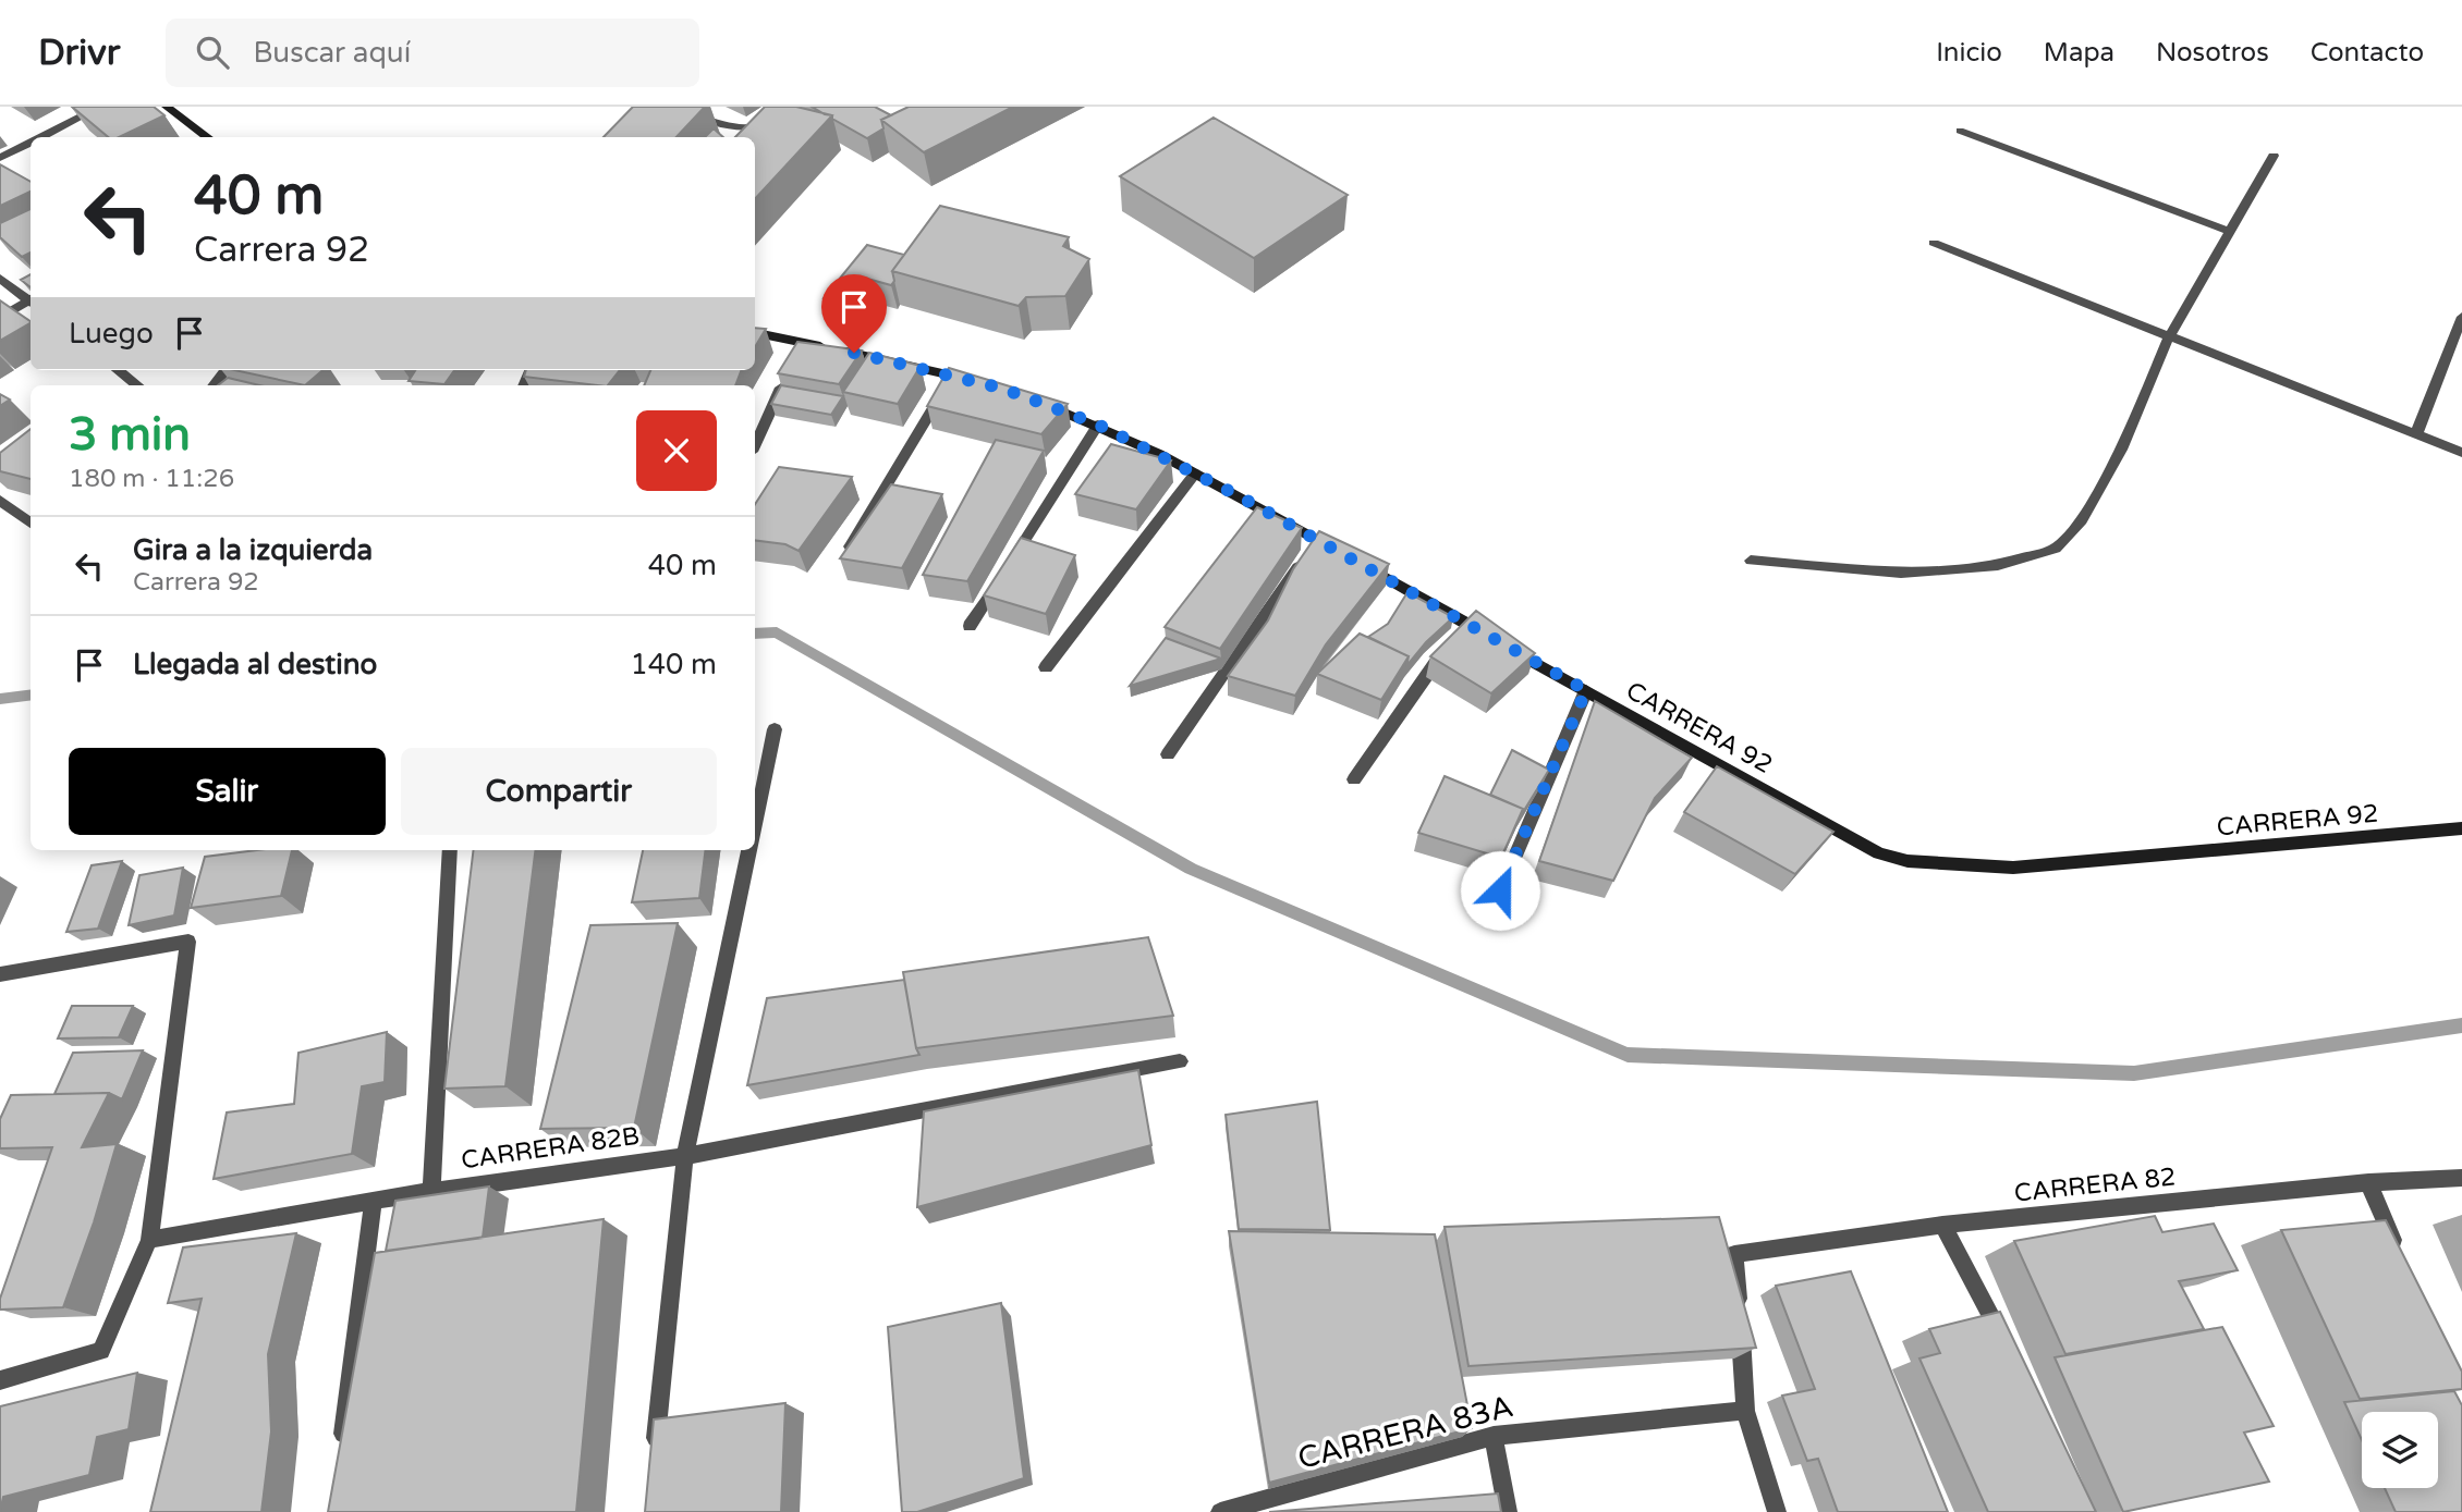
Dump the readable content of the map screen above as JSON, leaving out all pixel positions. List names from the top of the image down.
{
  "streets": {
    "street": [
      "CARRERA 92",
      "CARRERA 82B",
      "CARRERA 82",
      "CARRERA 83A"
    ]
  },
  "crossings": [
    ["CARRERA 82", "CARRERA 83A"]
  ],
  "page": {
    "header": "Drivr",
    "search": "Buscar aquí",
    "nav": [
      "Inicio",
      "Mapa",
      "Nosotros",
      "Contacto"
    ],
    "turn": ["40 m", "Carrera 92"],
    "then": "Luego",
    "heading": ["3 min", "180 m · 11:26"],
    "list": [
      {
        "name": "Gira a la izquierda",
        "note": "Carrera 92",
        "value": "40 m"
      },
      {
        "name": "Llegada al destino",
        "value": "140 m"
      }
    ],
    "buttons": ["Salir", "Compartir"]
  }
}
